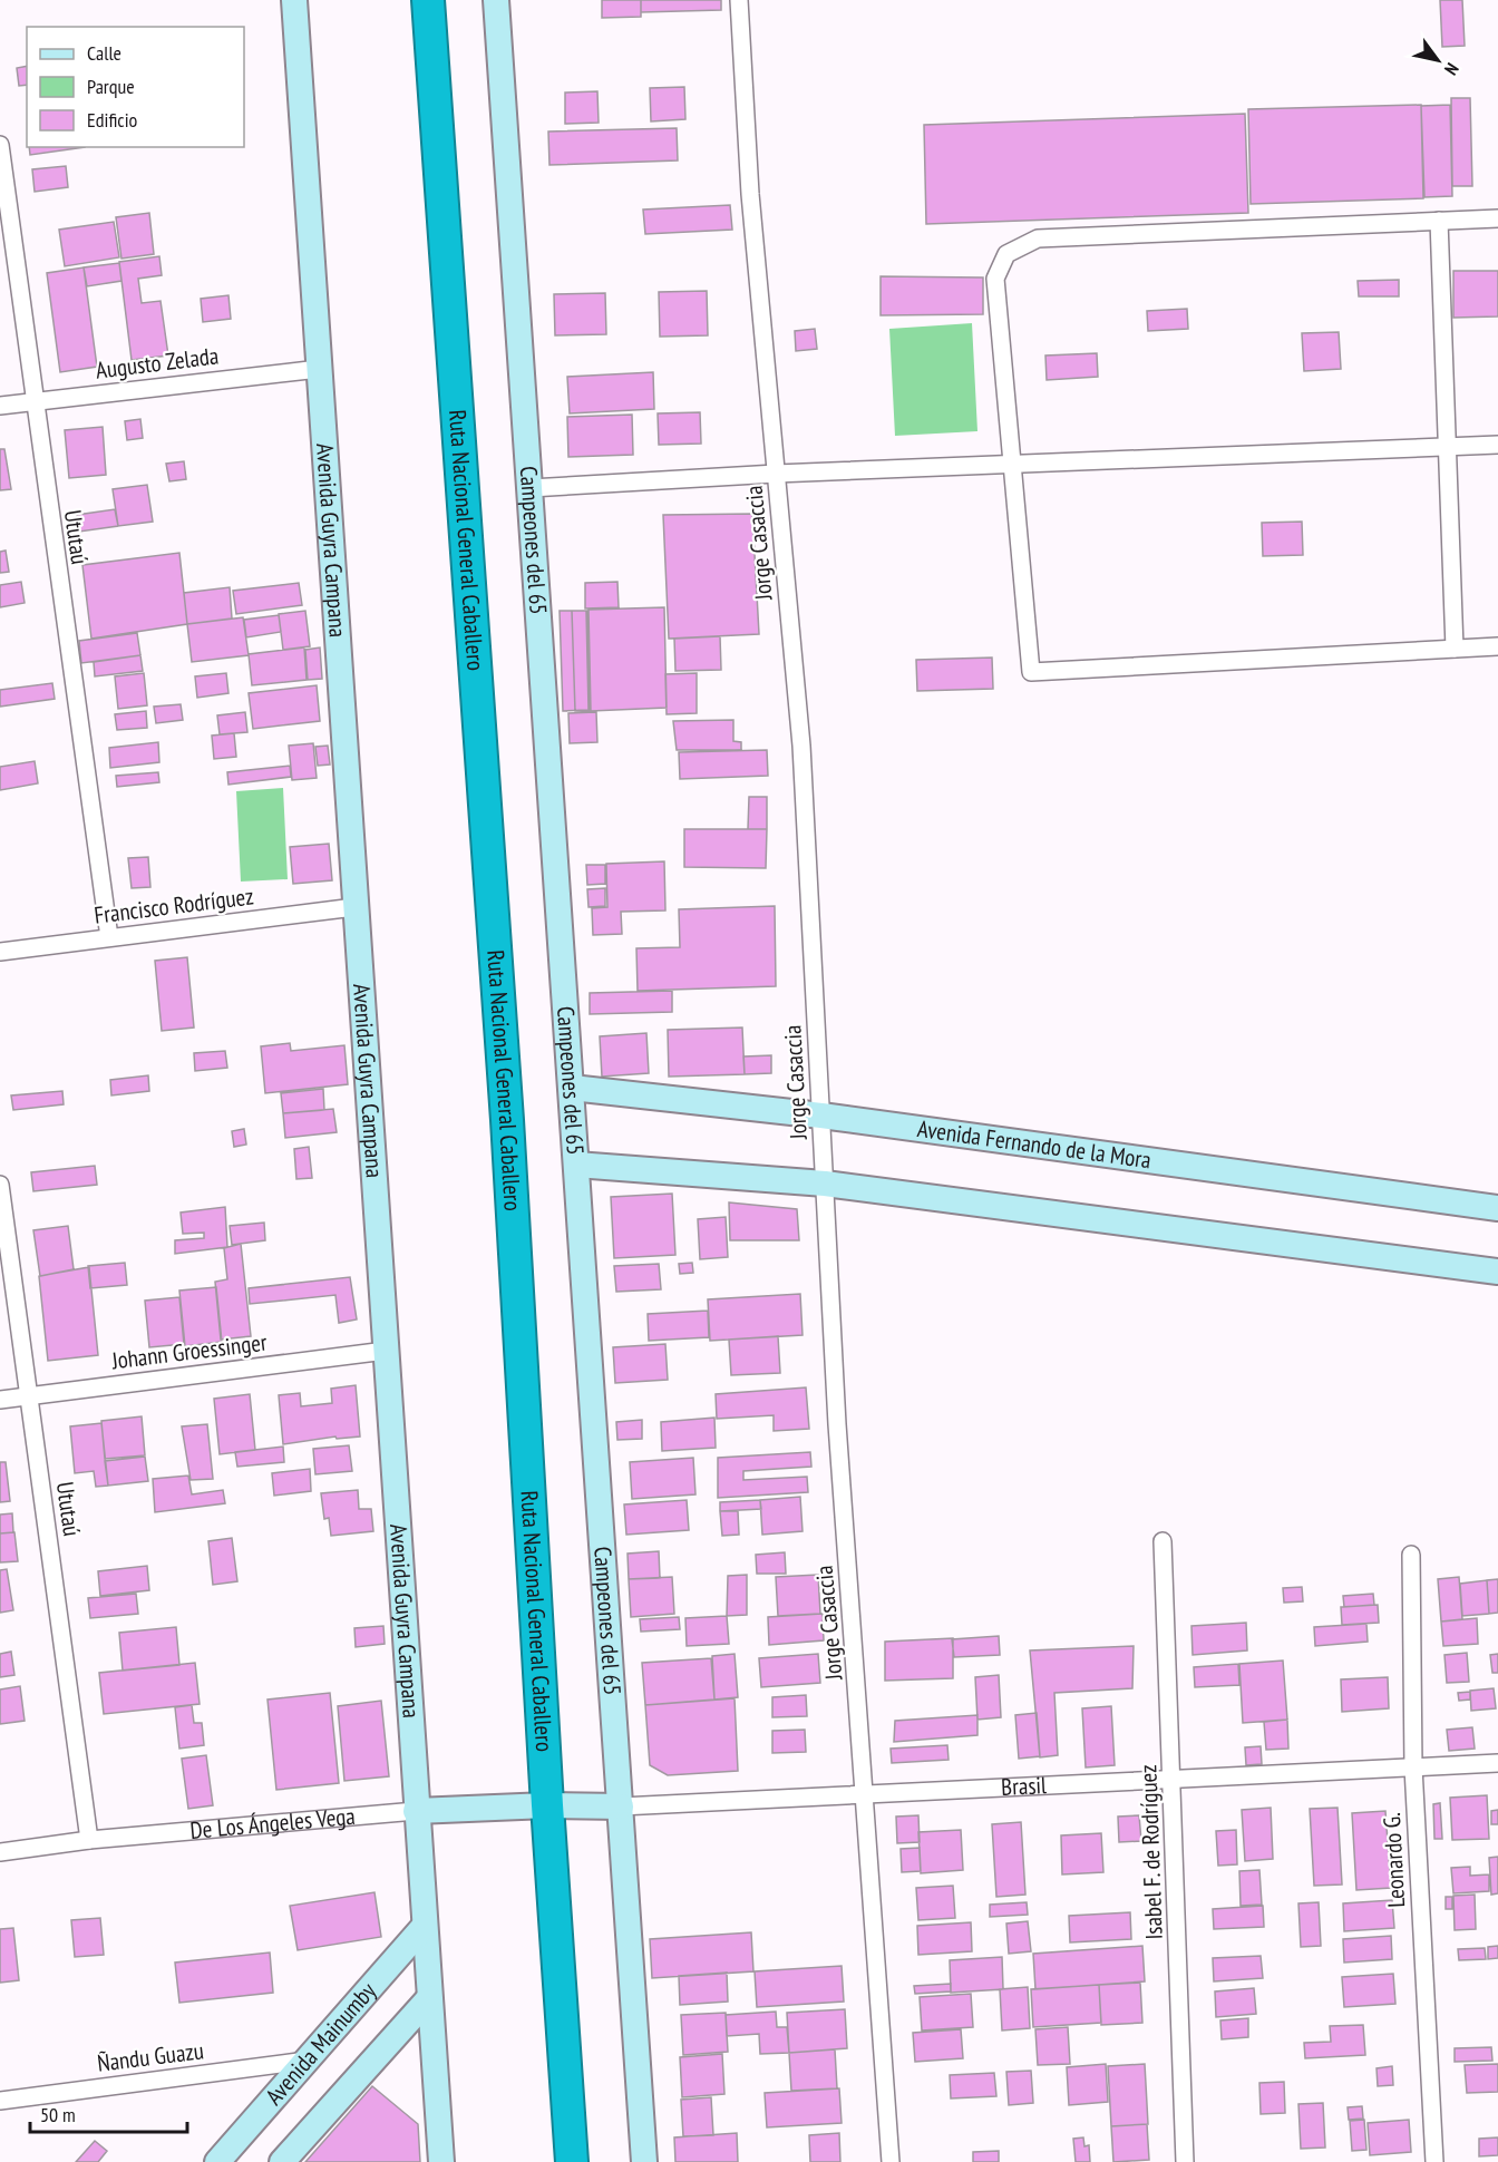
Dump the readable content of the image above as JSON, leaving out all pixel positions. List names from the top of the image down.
{
  "streets": {
    "highway": ["Ruta Nacional General Caballero"],
    "street": [
      "Augusto Zelada",
      "Ututaú",
      "Avenida Guyra Campana",
      "Campeones del 65",
      "Jorge Casaccia",
      "Francisco Rodríguez",
      "Avenida Fernando de la Mora",
      "Johann Groessinger",
      "Brasil",
      "De Los Ángeles Vega",
      "Isabel F. de Rodríguez",
      "Leonardo G.",
      "Avenida Mainumby",
      "Ñandu Guazu"
    ]
  },
  "crossings": [
    ["Augusto Zelada", "Ututaú"],
    ["Augusto Zelada", "Avenida Guyra Campana"],
    ["Ututaú", "Francisco Rodríguez"],
    ["Ututaú", "Johann Groessinger"],
    ["Ututaú", "De Los Ángeles Vega"],
    ["Avenida Guyra Campana", "Francisco Rodríguez"],
    ["Avenida Guyra Campana", "Johann Groessinger"],
    ["Avenida Guyra Campana", "De Los Ángeles Vega"],
    ["Avenida Guyra Campana", "Avenida Mainumby"],
    ["Ruta Nacional General Caballero", "Brasil"],
    ["Ruta Nacional General Caballero", "De Los Ángeles Vega"],
    ["Campeones del 65", "Avenida Fernando de la Mora"],
    ["Campeones del 65", "Brasil"],
    ["Jorge Casaccia", "Avenida Fernando de la Mora"],
    ["Jorge Casaccia", "Brasil"],
    ["Brasil", "De Los Ángeles Vega"],
    ["Brasil", "Isabel F. de Rodríguez"],
    ["Brasil", "Leonardo G."],
    ["Avenida Mainumby", "Ñandu Guazu"]
  ],
  "legend": ["Calle", "Parque", "Edificio"],
  "scale_bar": "50 m",
  "north": "bottom right"
}
